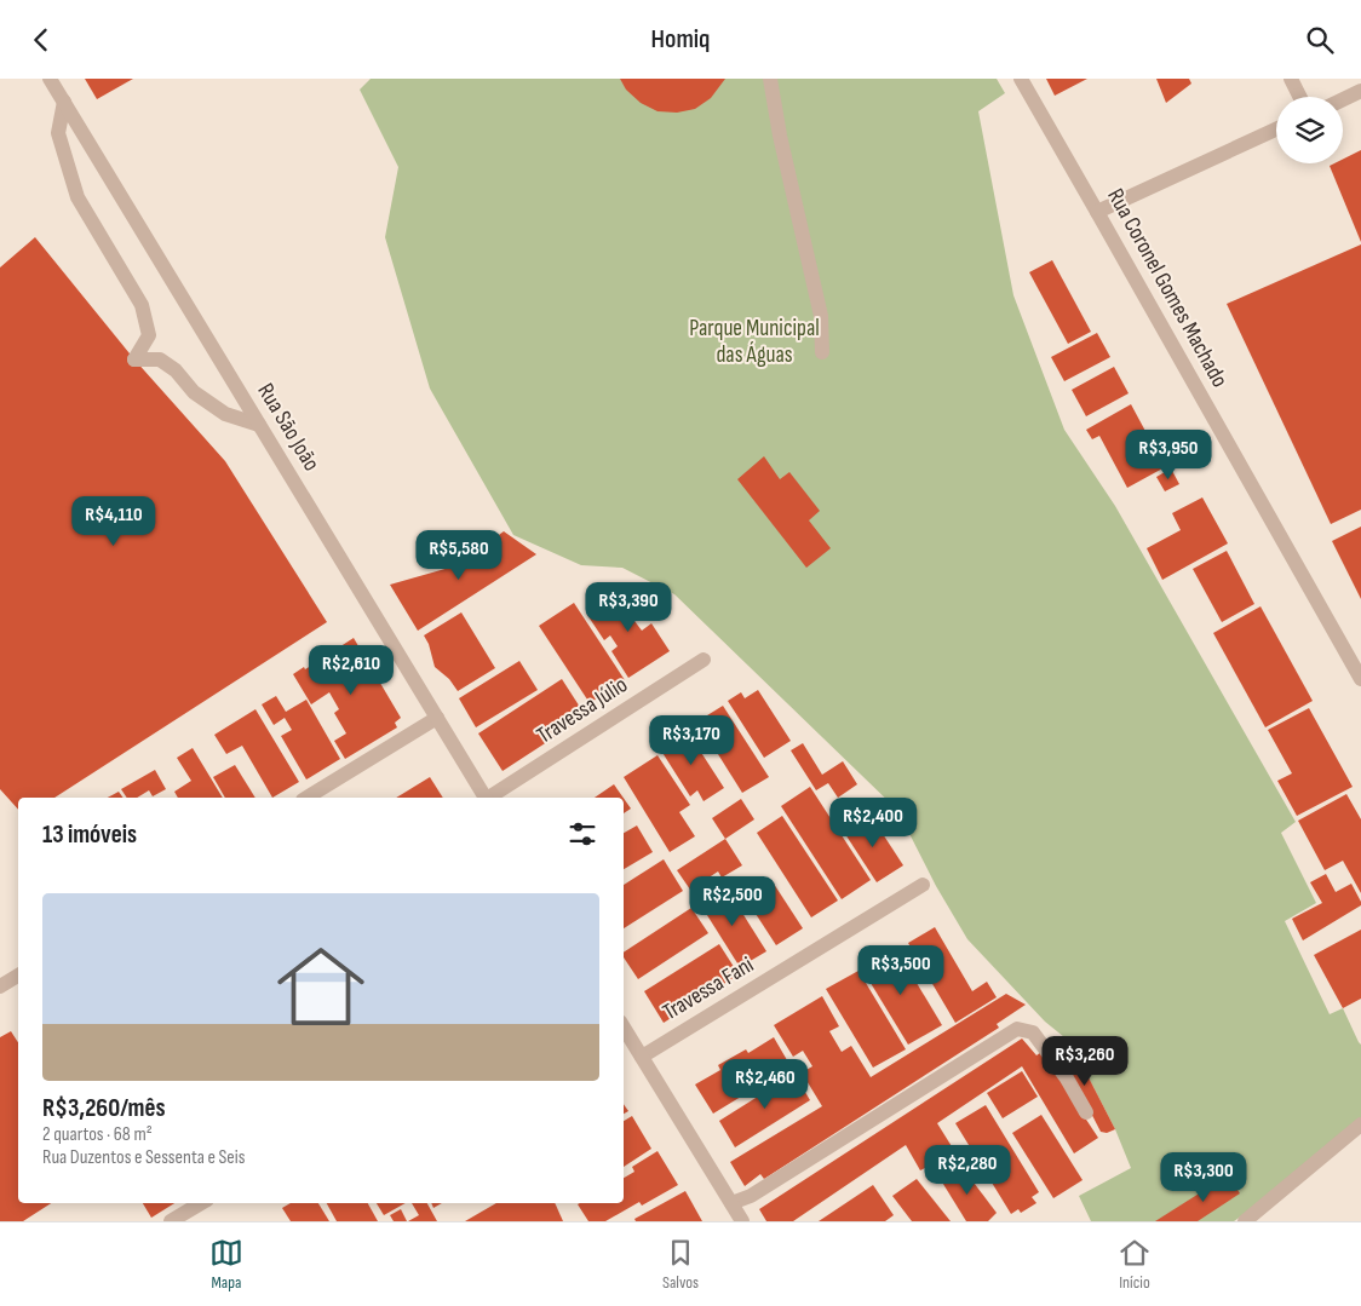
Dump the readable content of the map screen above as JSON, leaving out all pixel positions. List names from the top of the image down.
{
  "streets": {
    "street": [
      "Rua Coronel Gomes Machado",
      "Rua São João",
      "Travessa Júlio",
      "Travessa Fani"
    ]
  },
  "parks": ["Parque Municipal das Águas"],
  "page": {
    "header": "Homiq",
    "price": [
      "R$3,950",
      "R$4,110",
      "R$5,580",
      "R$3,390",
      "R$2,610",
      "R$3,170",
      "R$2,400",
      "R$2,500",
      "R$3,500",
      "R$3,260",
      "R$2,460",
      "R$2,280",
      "R$3,300"
    ],
    "heading": "13 imóveis",
    "list": [
      {
        "name": "R$3,260/mês",
        "note": "2 quartos · 68 m² · Rua Duzentos e Sessenta e Seis"
      }
    ],
    "tabs": ["Mapa", "Salvos", "Início"]
  }
}
